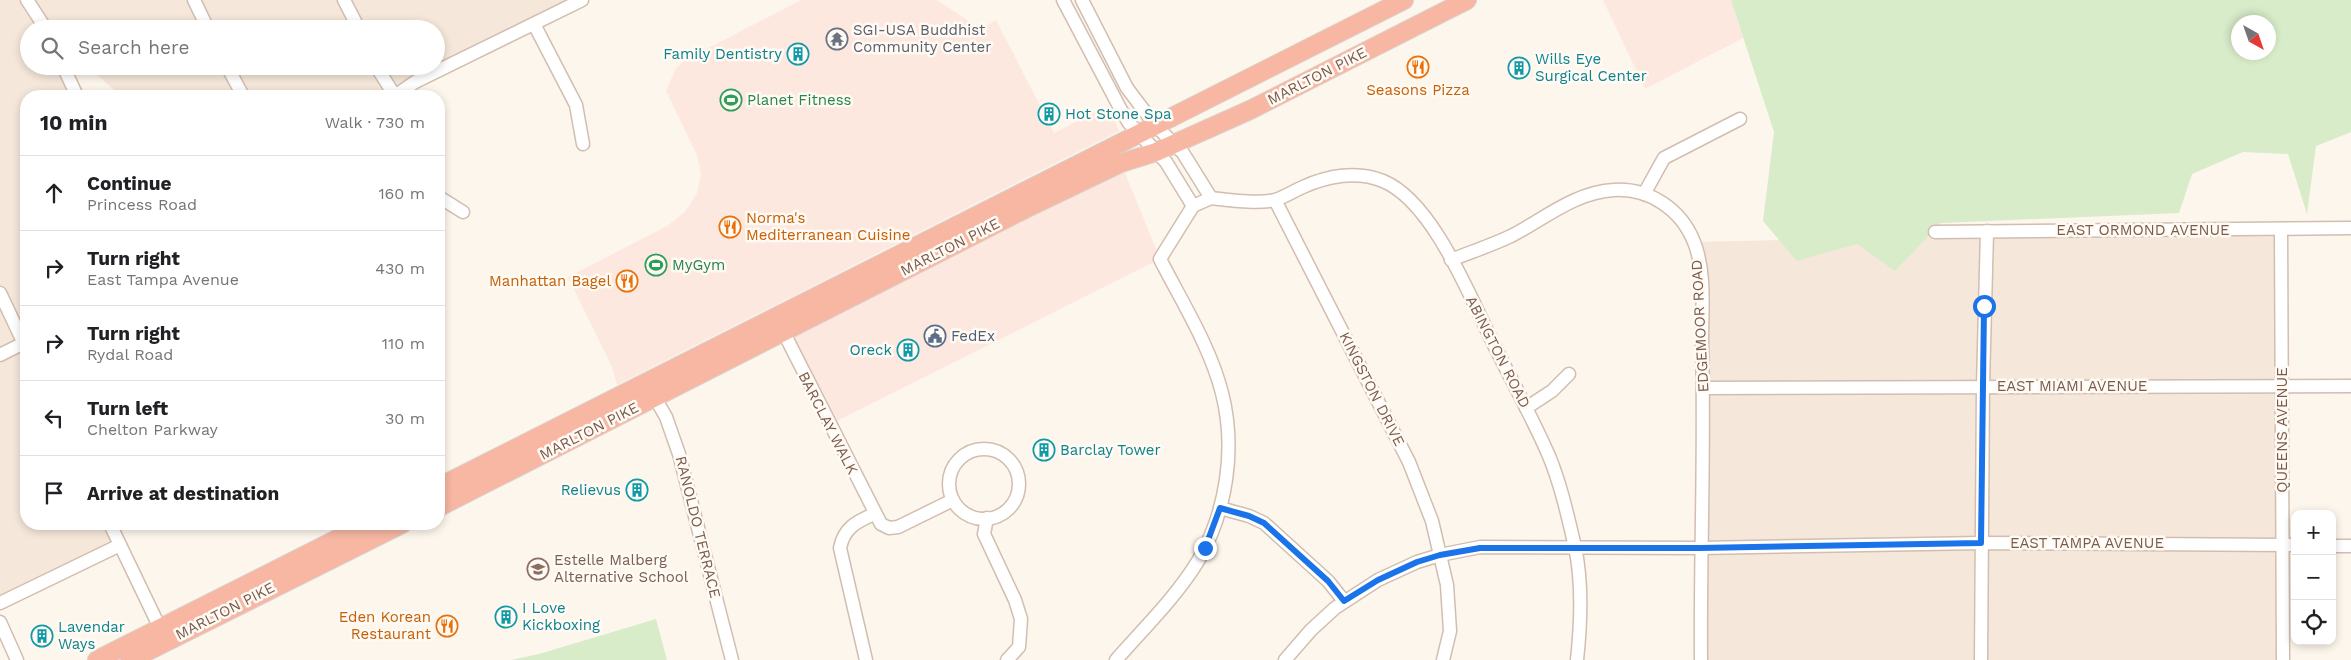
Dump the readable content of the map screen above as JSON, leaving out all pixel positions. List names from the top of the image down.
{
  "streets": {
    "highway": ["MARLTON PIKE"],
    "street": [
      "EAST ORMOND AVENUE",
      "EDGEMOOR ROAD",
      "ABINGTON ROAD",
      "EAST MIAMI AVENUE",
      "KINGSTON DRIVE",
      "BARCLAY WALK",
      "QUEENS AVENUE",
      "RANOLDO TERRACE",
      "EAST TAMPA AVENUE"
    ]
  },
  "crossings": [
    ["MARLTON PIKE", "BARCLAY WALK"],
    ["MARLTON PIKE", "RANOLDO TERRACE"],
    ["EAST ORMOND AVENUE", "QUEENS AVENUE"],
    ["EDGEMOOR ROAD", "ABINGTON ROAD"],
    ["EDGEMOOR ROAD", "EAST MIAMI AVENUE"],
    ["EDGEMOOR ROAD", "EAST TAMPA AVENUE"],
    ["ABINGTON ROAD", "KINGSTON DRIVE"],
    ["ABINGTON ROAD", "EAST TAMPA AVENUE"],
    ["EAST MIAMI AVENUE", "QUEENS AVENUE"],
    ["KINGSTON DRIVE", "EAST TAMPA AVENUE"],
    ["QUEENS AVENUE", "EAST TAMPA AVENUE"]
  ],
  "places": {
    "temple": ["SGI-USA Buddhist Community Center"],
    "building": [
      "Family Dentistry",
      "Wills Eye Surgical Center",
      "Hot Stone Spa",
      "Oreck",
      "Barclay Tower",
      "Relievus",
      "I Love Kickboxing",
      "Lavendar Ways"
    ],
    "restaurant": [
      "Seasons Pizza",
      "Norma's Mediterranean Cuisine",
      "Manhattan Bagel",
      "Eden Korean Restaurant"
    ],
    "sports": ["Planet Fitness", "MyGym"],
    "public building": ["FedEx"],
    "school or university": ["Estelle Malberg Alternative School"]
  },
  "north": "bottom right",
  "page": {
    "search": "Search here",
    "heading": ["10 min", "Walk · 730 m"],
    "list": [
      ["Continue", "Princess Road", "160 m"],
      ["Turn right", "East Tampa Avenue", "430 m"],
      ["Turn right", "Rydal Road", "110 m"],
      ["Turn left", "Chelton Parkway", "30 m"],
      "Arrive at destination"
    ],
    "map_buttons": ["+", "−"]
  }
}
